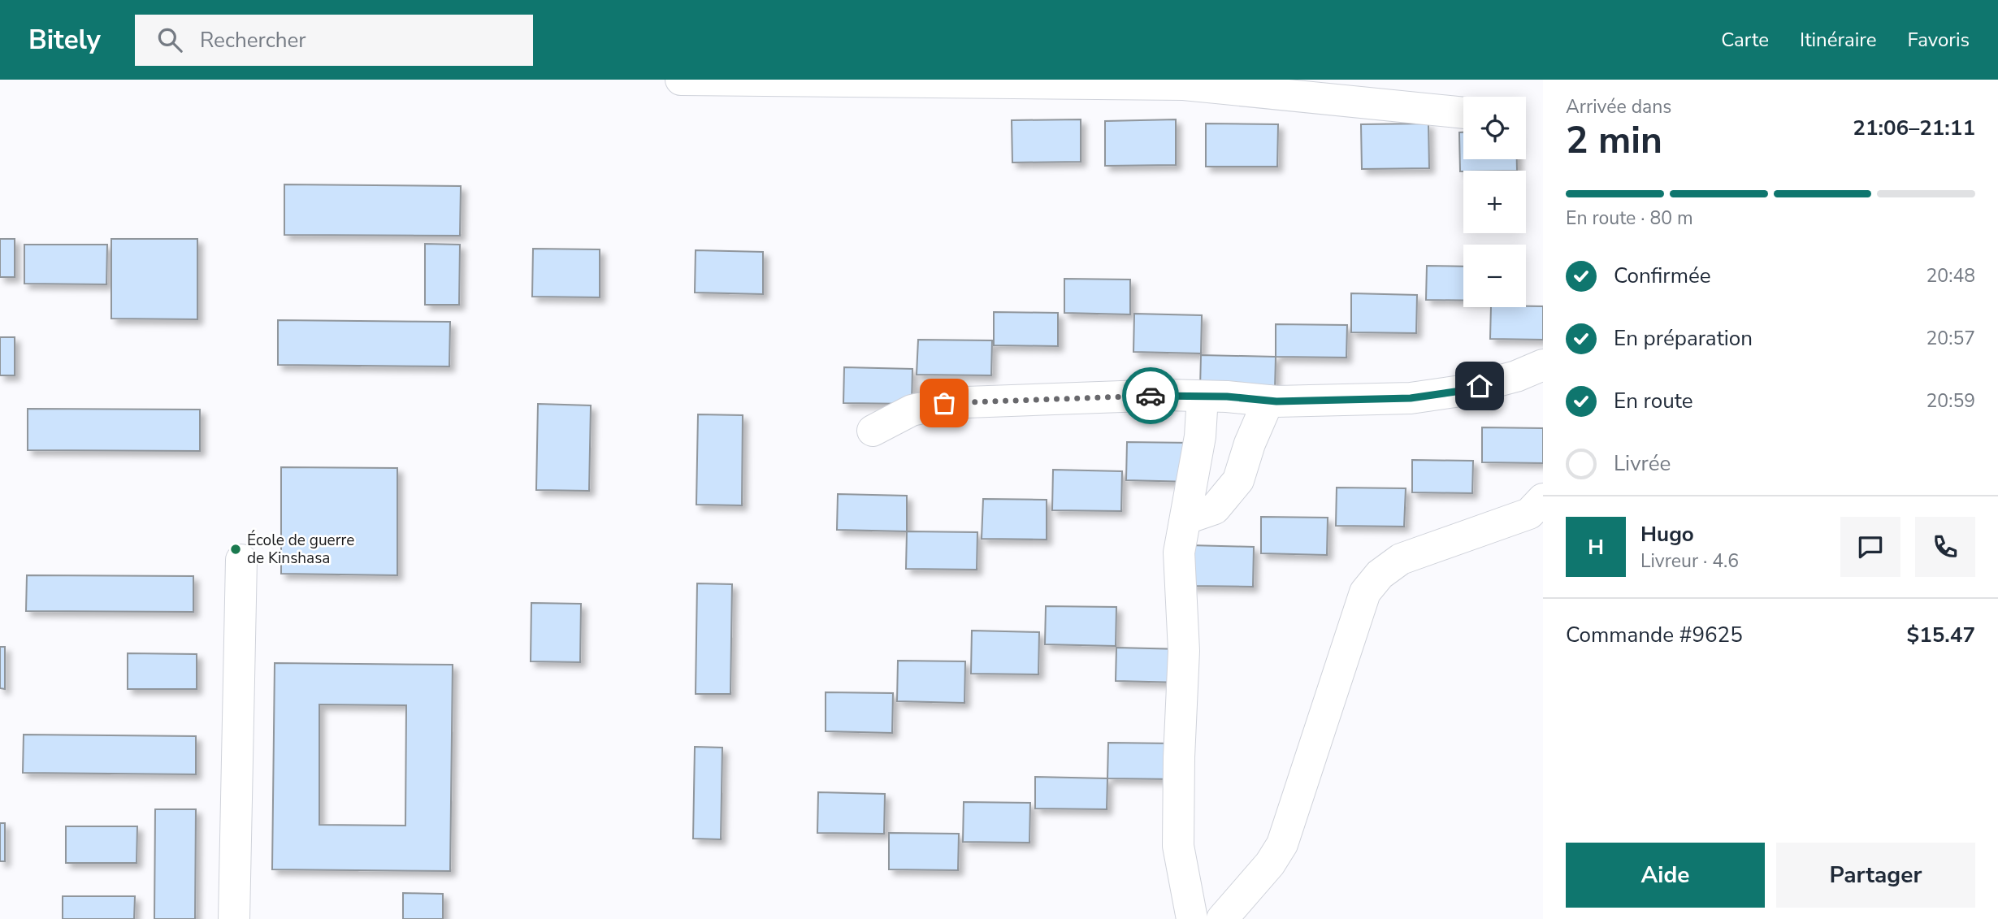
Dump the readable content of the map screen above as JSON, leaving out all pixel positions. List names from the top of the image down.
{
  "places": ["École de guerre de Kinshasa"],
  "page": {
    "header": "Bitely",
    "search": "Rechercher",
    "nav": ["Carte", "Itinéraire", "Favoris"],
    "heading": ["2 min", "Arrivée dans", "21:06–21:11"],
    "panel": [
      "Hugo",
      "Livreur · 4.6",
      "Commande #9625",
      "$15.47"
    ],
    "map_buttons": ["+", "−"],
    "bar": "En route · 80 m",
    "list": [
      ["Confirmée", "20:48"],
      ["En préparation", "20:57"],
      ["En route", "20:59"],
      "Livrée"
    ],
    "round": "H",
    "buttons": ["Aide", "Partager"]
  }
}
